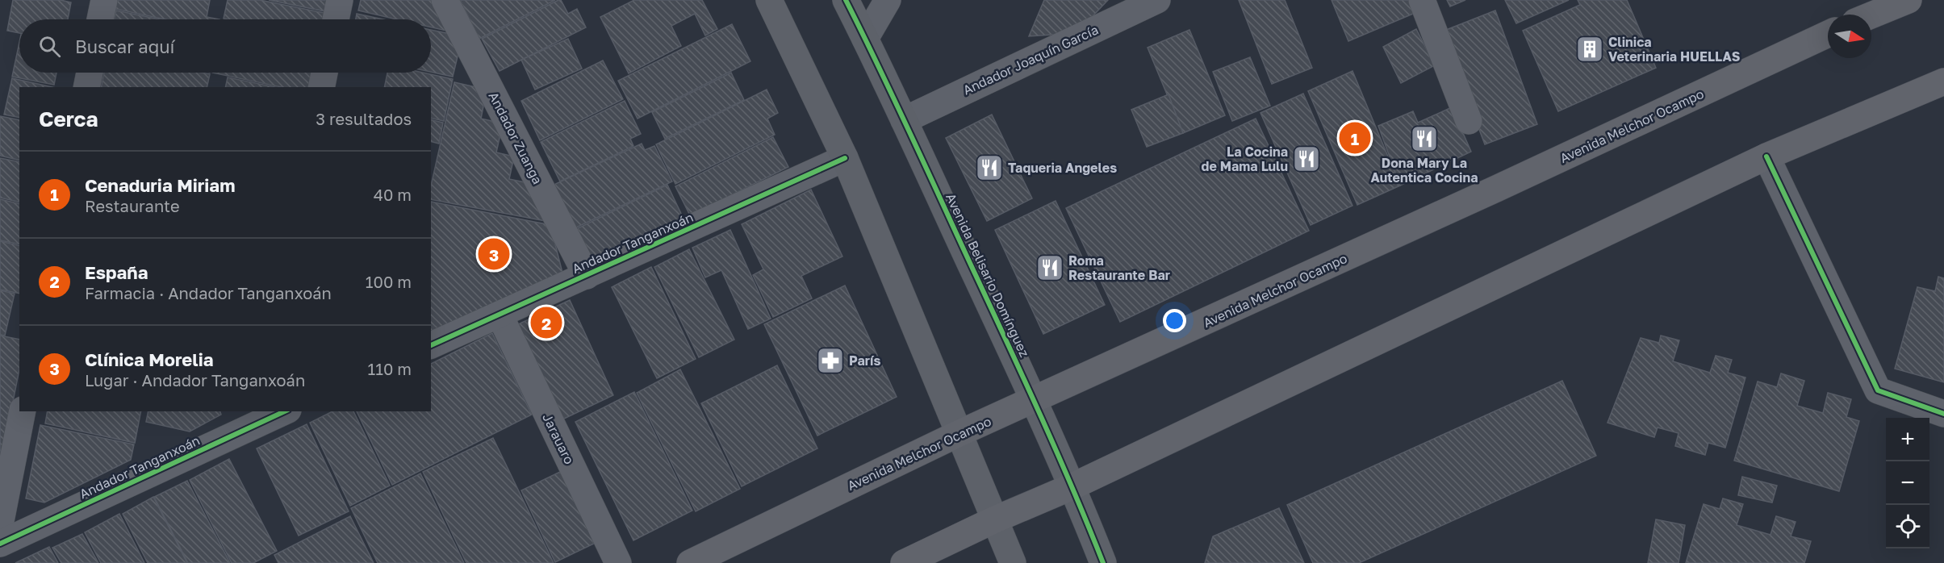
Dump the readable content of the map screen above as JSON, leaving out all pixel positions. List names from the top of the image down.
{
  "streets": {
    "main road": ["Avenida Melchor Ocampo"],
    "street": [
      "Andador Joaquín García",
      "Andador Zuanga",
      "Andador Tanganxoán",
      "Avenida Belisario Domínguez",
      "Jarauaro"
    ]
  },
  "crossings": [
    ["Andador Joaquín García", "Avenida Belisario Domínguez"],
    ["Avenida Melchor Ocampo", "Avenida Belisario Domínguez"],
    ["Andador Zuanga", "Andador Tanganxoán"],
    ["Andador Tanganxoán", "Jarauaro"]
  ],
  "places": {
    "building": ["Clinica Veterinaria HUELLAS"],
    "restaurant": [
      "Dona Mary La Autentica Cocina",
      "La Cocina de Mama Lulu",
      "Taqueria Angeles",
      "Roma Restaurante Bar"
    ],
    "pharmacy": ["París"]
  },
  "north": "right",
  "page": {
    "search": "Buscar aquí",
    "heading": ["Cerca", "3 resultados"],
    "pins": ["1", "3", "2"],
    "list": [
      {
        "mark": "1",
        "name": "Cenaduria Miriam",
        "note": "Restaurante",
        "value": "40 m"
      },
      {
        "mark": "2",
        "name": "España",
        "note": "Farmacia · Andador Tanganxoán",
        "value": "100 m"
      },
      {
        "mark": "3",
        "name": "Clínica Morelia",
        "note": "Lugar · Andador Tanganxoán",
        "value": "110 m"
      }
    ],
    "map_buttons": ["+", "−"]
  }
}
